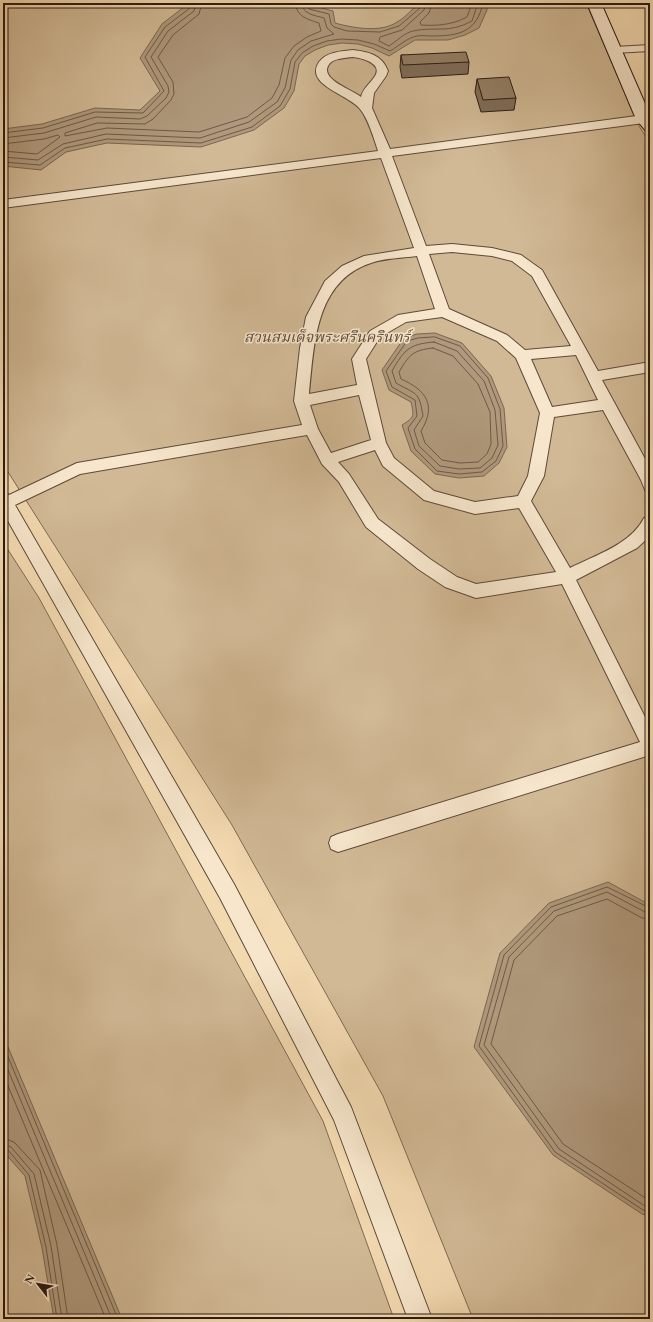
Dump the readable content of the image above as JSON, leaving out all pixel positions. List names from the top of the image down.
{
  "parks": ["สวนสมเด็จพระศรีนครินทร์"],
  "north": "top left"
}
